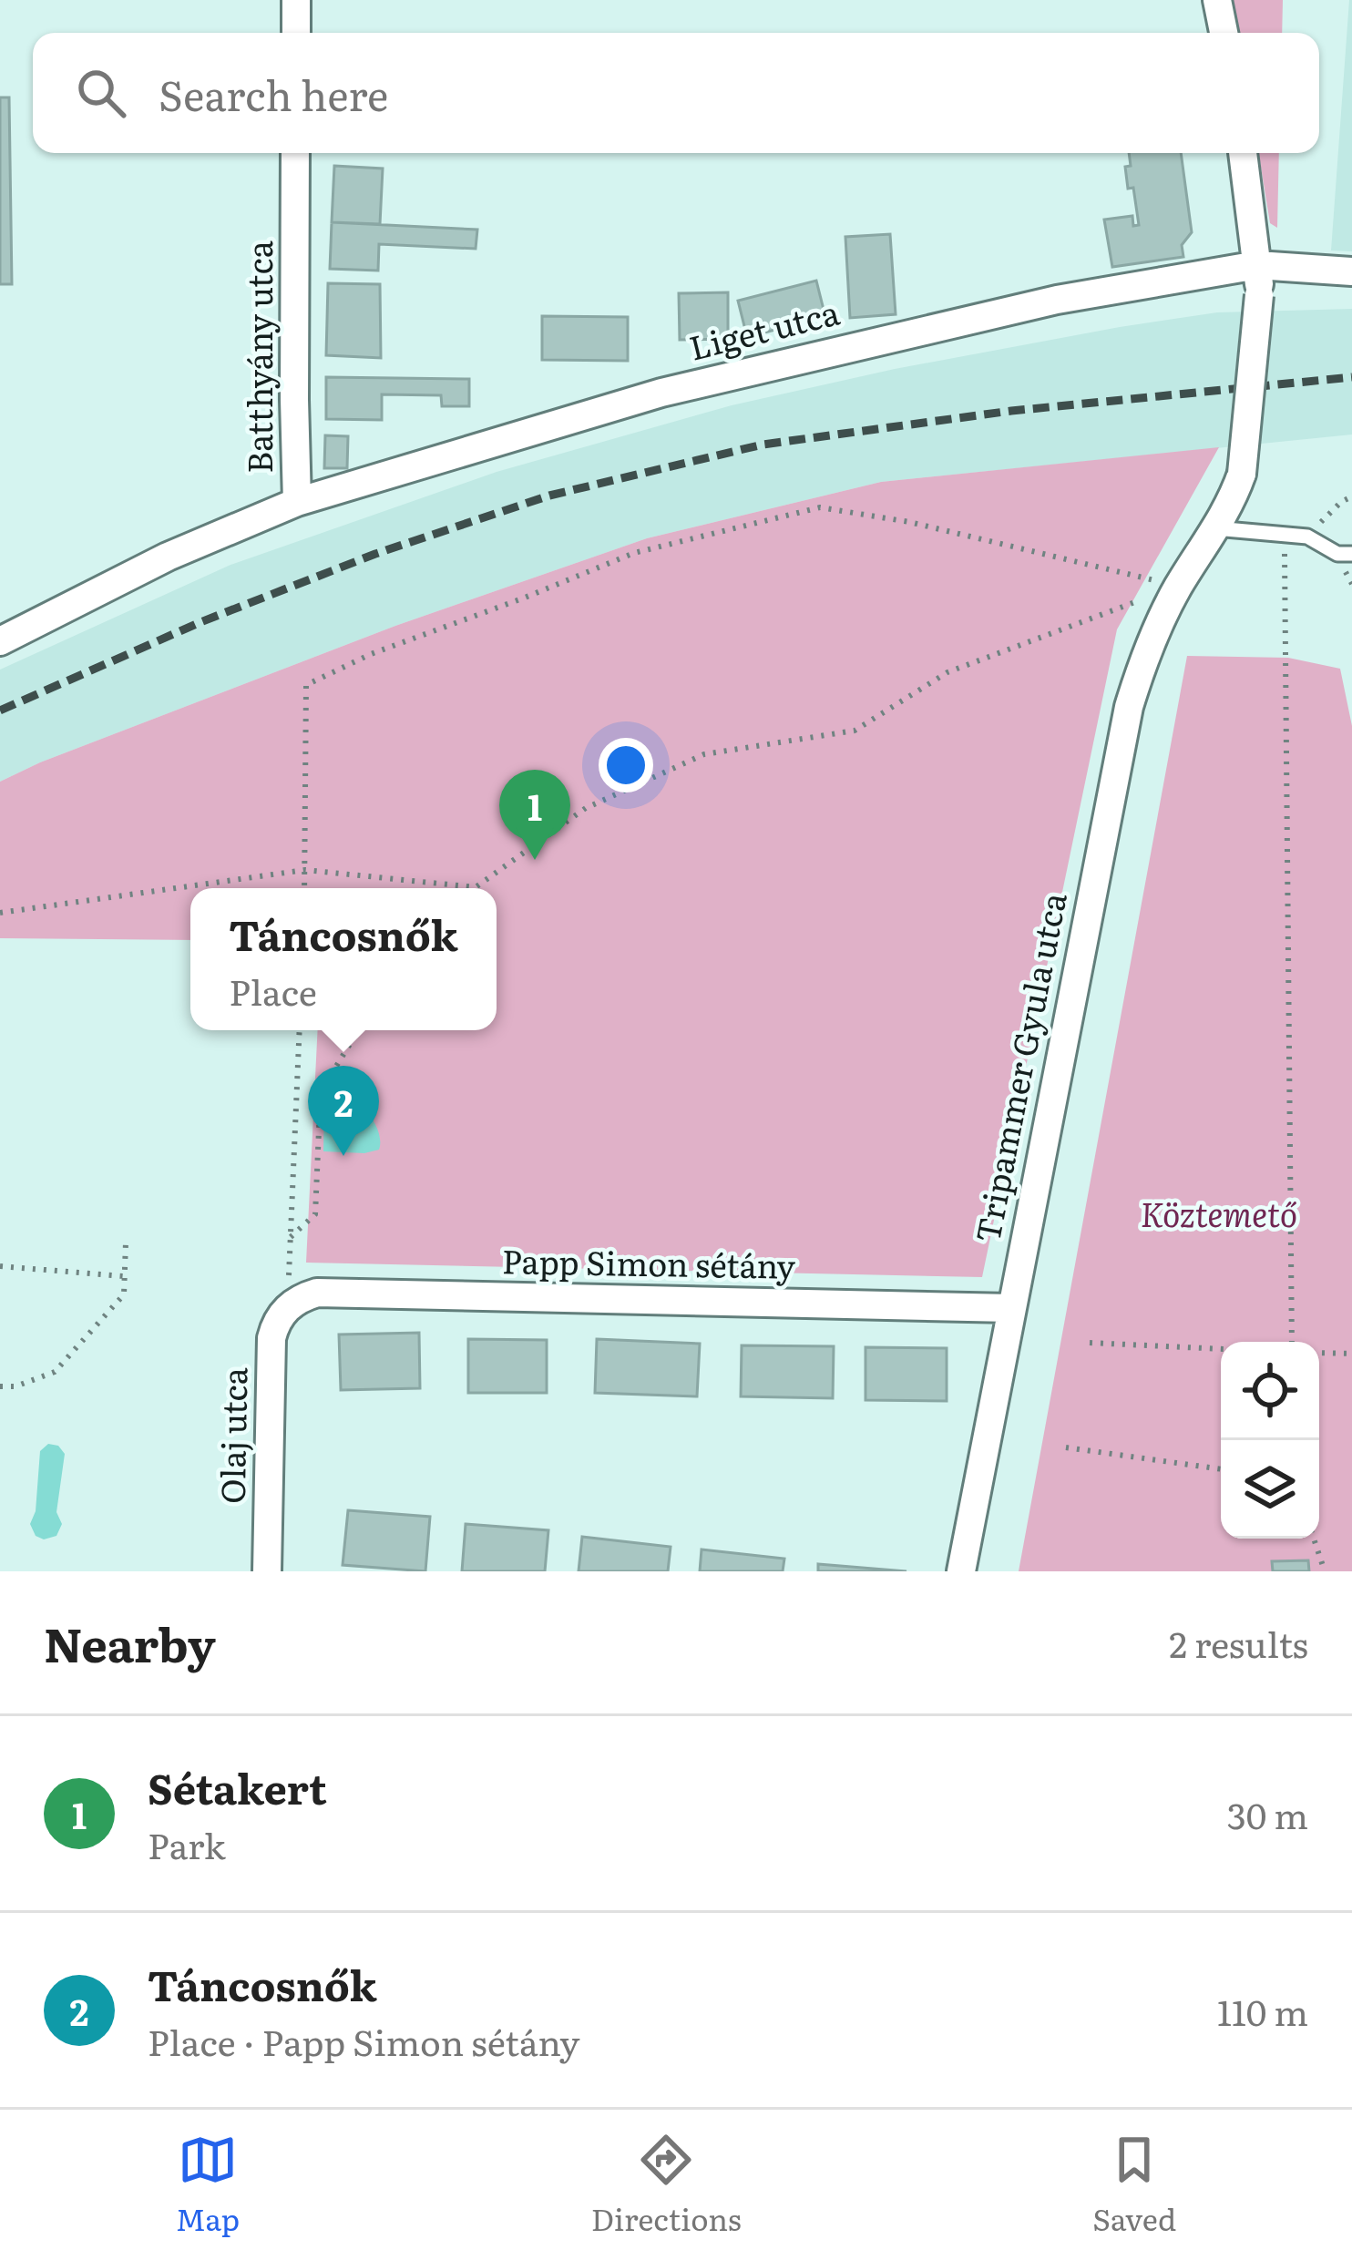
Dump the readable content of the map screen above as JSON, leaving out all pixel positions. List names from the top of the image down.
{
  "streets": {
    "street": [
      "Liget utca",
      "Batthyány utca",
      "Tripammer Gyula utca",
      "Papp Simon sétány",
      "Olaj utca"
    ]
  },
  "crossings": [
    ["Liget utca", "Batthyány utca"],
    ["Liget utca", "Tripammer Gyula utca"],
    ["Tripammer Gyula utca", "Papp Simon sétány"],
    ["Papp Simon sétány", "Olaj utca"]
  ],
  "parks": ["Köztemető"],
  "page": {
    "search": "Search here",
    "pins": ["1", "2"],
    "popup": ["Táncosnők", "Place"],
    "heading": ["Nearby", "2 results"],
    "list": [
      {
        "mark": "1",
        "name": "Sétakert",
        "note": "Park",
        "value": "30 m"
      },
      {
        "mark": "2",
        "name": "Táncosnők",
        "note": "Place · Papp Simon sétány",
        "value": "110 m"
      }
    ],
    "nav": ["Map", "Directions", "Saved"]
  }
}
